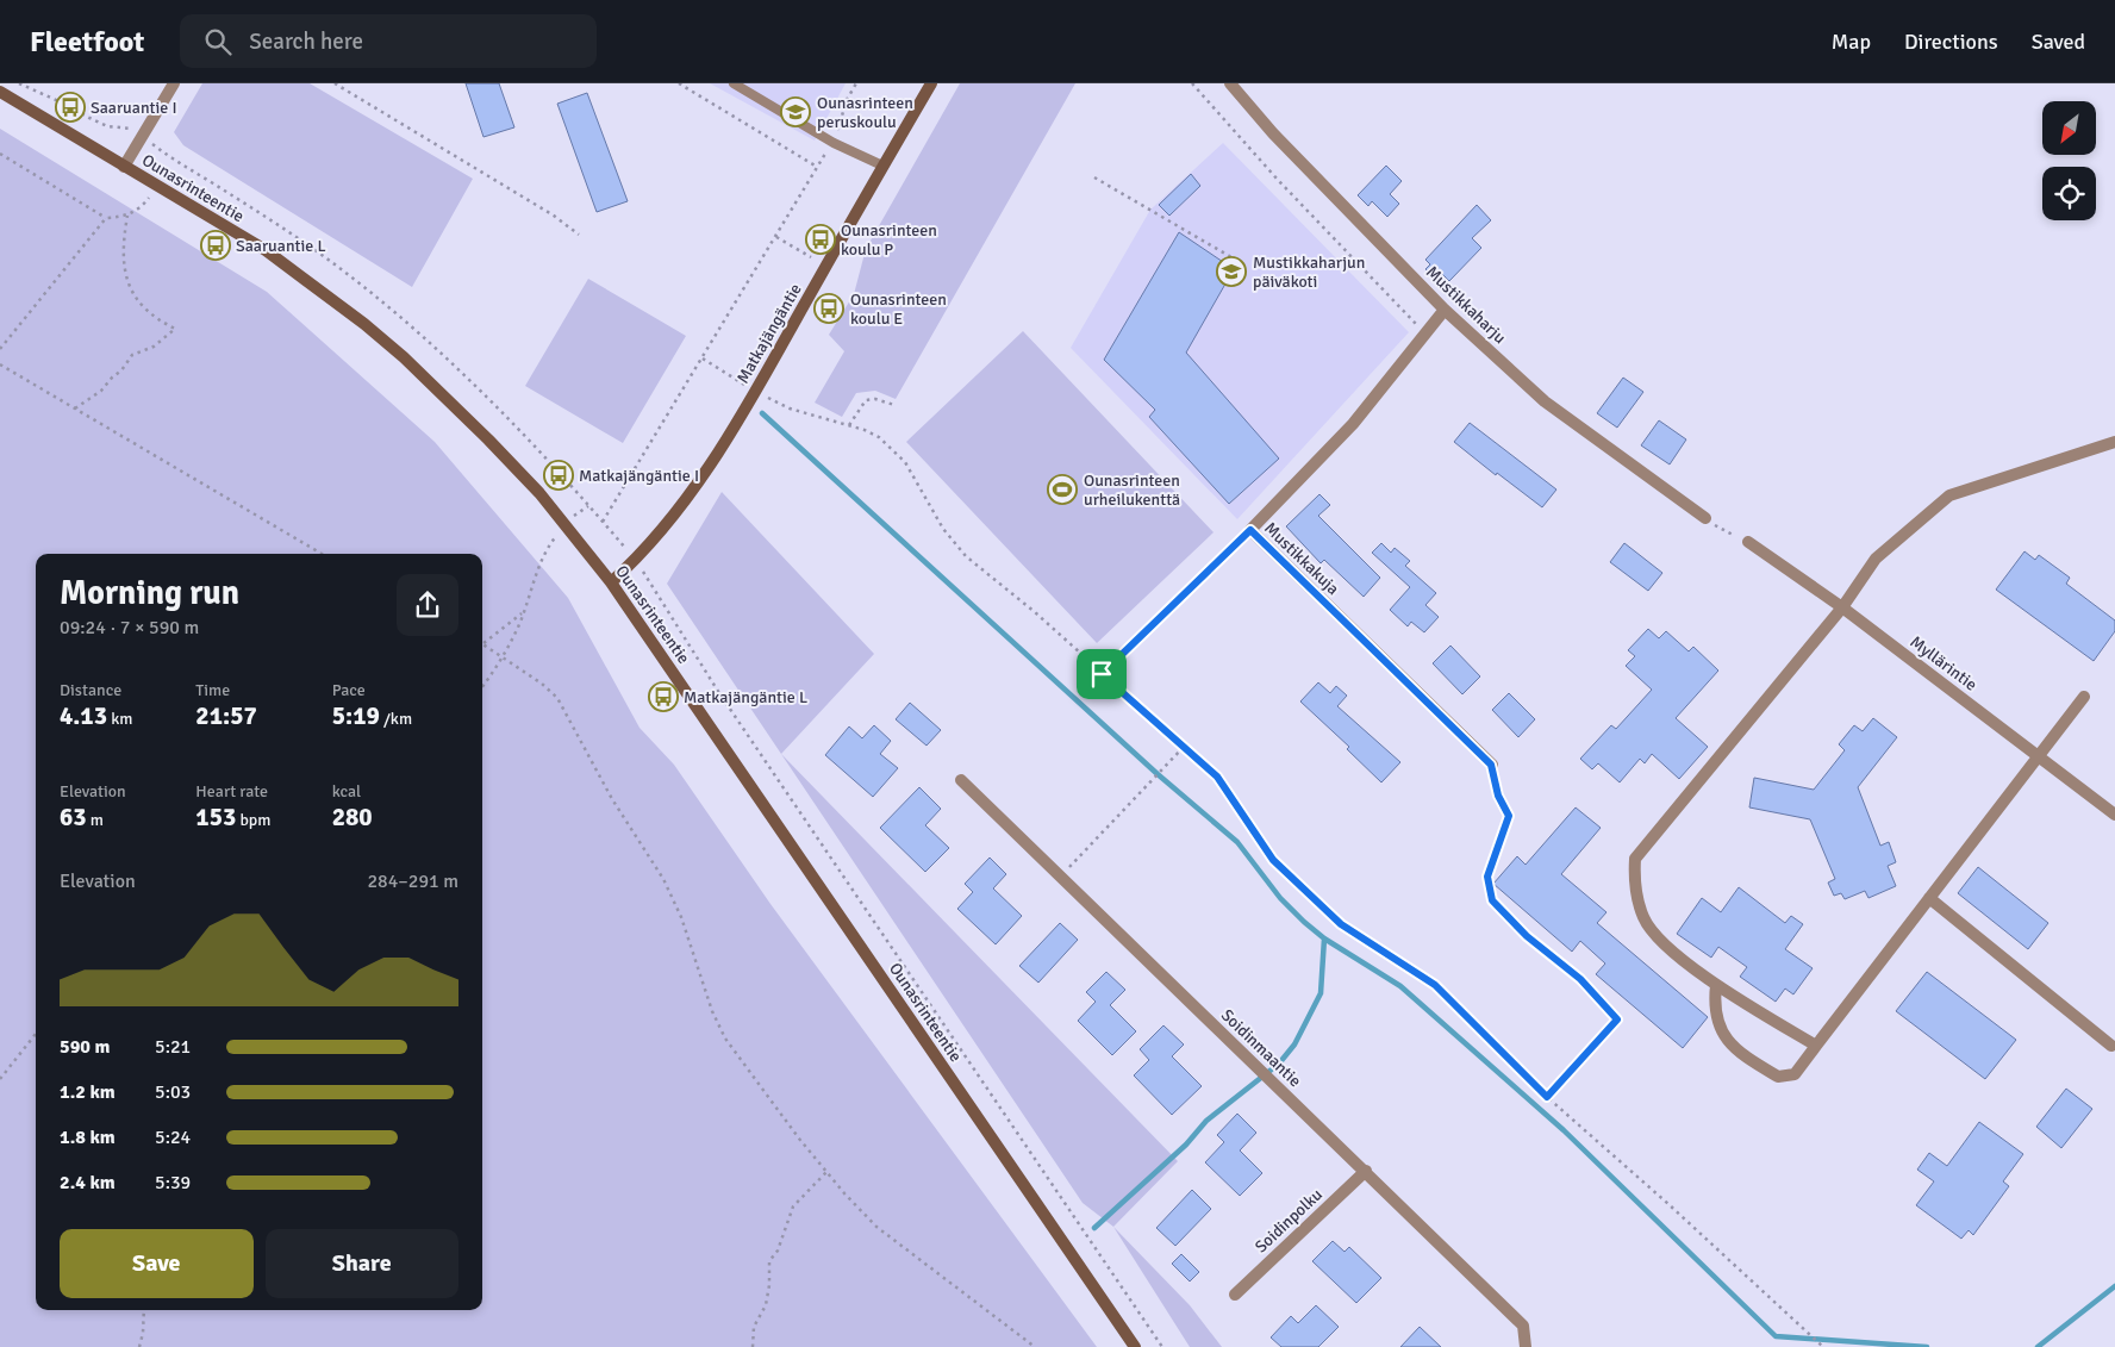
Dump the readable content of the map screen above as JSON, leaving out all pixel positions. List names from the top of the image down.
{
  "streets": {
    "street": [
      "Ounasrinteentie",
      "Mustikkaharju",
      "Matkajängäntie",
      "Mustikkakuja",
      "Myllärintie",
      "Soidinmaantie",
      "Soidinpolku"
    ]
  },
  "crossings": [
    ["Ounasrinteentie", "Matkajängäntie"],
    ["Mustikkaharju", "Mustikkakuja"],
    ["Soidinmaantie", "Soidinpolku"]
  ],
  "places": {
    "bus stop": [
      "Saaruantie I",
      "Ounasrinteen koulu P",
      "Saaruantie L",
      "Ounasrinteen koulu E",
      "Matkajängäntie I",
      "Matkajängäntie L"
    ],
    "school or university": ["Ounasrinteen peruskoulu", "Mustikkaharjun päiväkoti"],
    "sports": ["Ounasrinteen urheilukenttä"]
  },
  "north": "bottom left",
  "page": {
    "header": "Fleetfoot",
    "search": "Search here",
    "nav": ["Map", "Directions", "Saved"],
    "heading": ["Morning run", "09:24 · 7 × 590 m"],
    "stats": [
      ["Distance", "4.13 km"],
      ["Time", "21:57"],
      ["Pace", "5:19 /km"],
      ["Elevation", "63 m"],
      ["Heart rate", "153 bpm"],
      ["kcal", "280"]
    ],
    "chart": ["Elevation", "284–291 m"],
    "list": [
      {
        "name": "590 m",
        "note": "5:21"
      },
      {
        "name": "1.2 km",
        "note": "5:03"
      },
      {
        "name": "1.8 km",
        "note": "5:24"
      },
      {
        "name": "2.4 km",
        "note": "5:39"
      }
    ],
    "buttons": ["Save", "Share"]
  }
}
